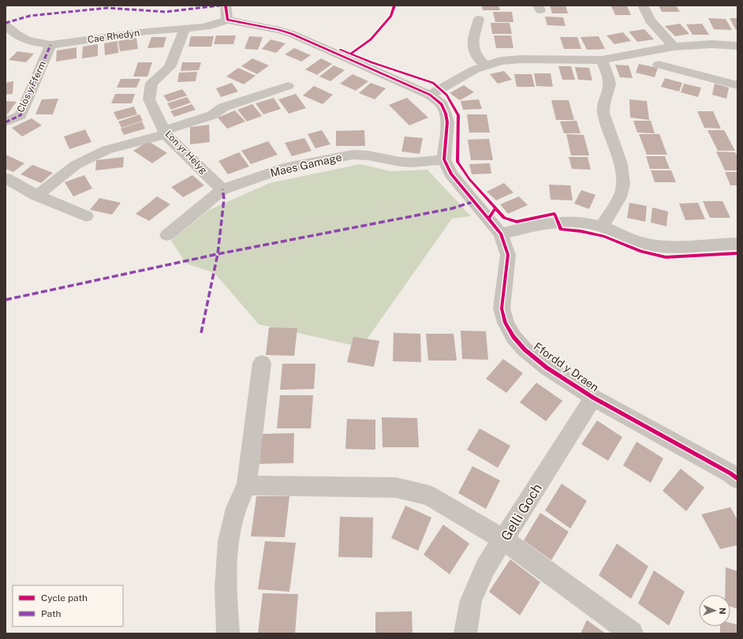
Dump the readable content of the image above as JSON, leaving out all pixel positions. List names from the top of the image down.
{
  "streets": {
    "street": [
      "Cae Rhedyn",
      "Clos y Fferm",
      "Lon yr Helyg",
      "Maes Gamage",
      "Ffordd y Draen",
      "Gelli Goch"
    ]
  },
  "crossings": [
    ["Cae Rhedyn", "Clos y Fferm"],
    ["Cae Rhedyn", "Lon yr Helyg"],
    ["Lon yr Helyg", "Maes Gamage"],
    ["Maes Gamage", "Ffordd y Draen"],
    ["Ffordd y Draen", "Gelli Goch"]
  ],
  "legend": ["Cycle path", "Path"],
  "north": "right"
}
